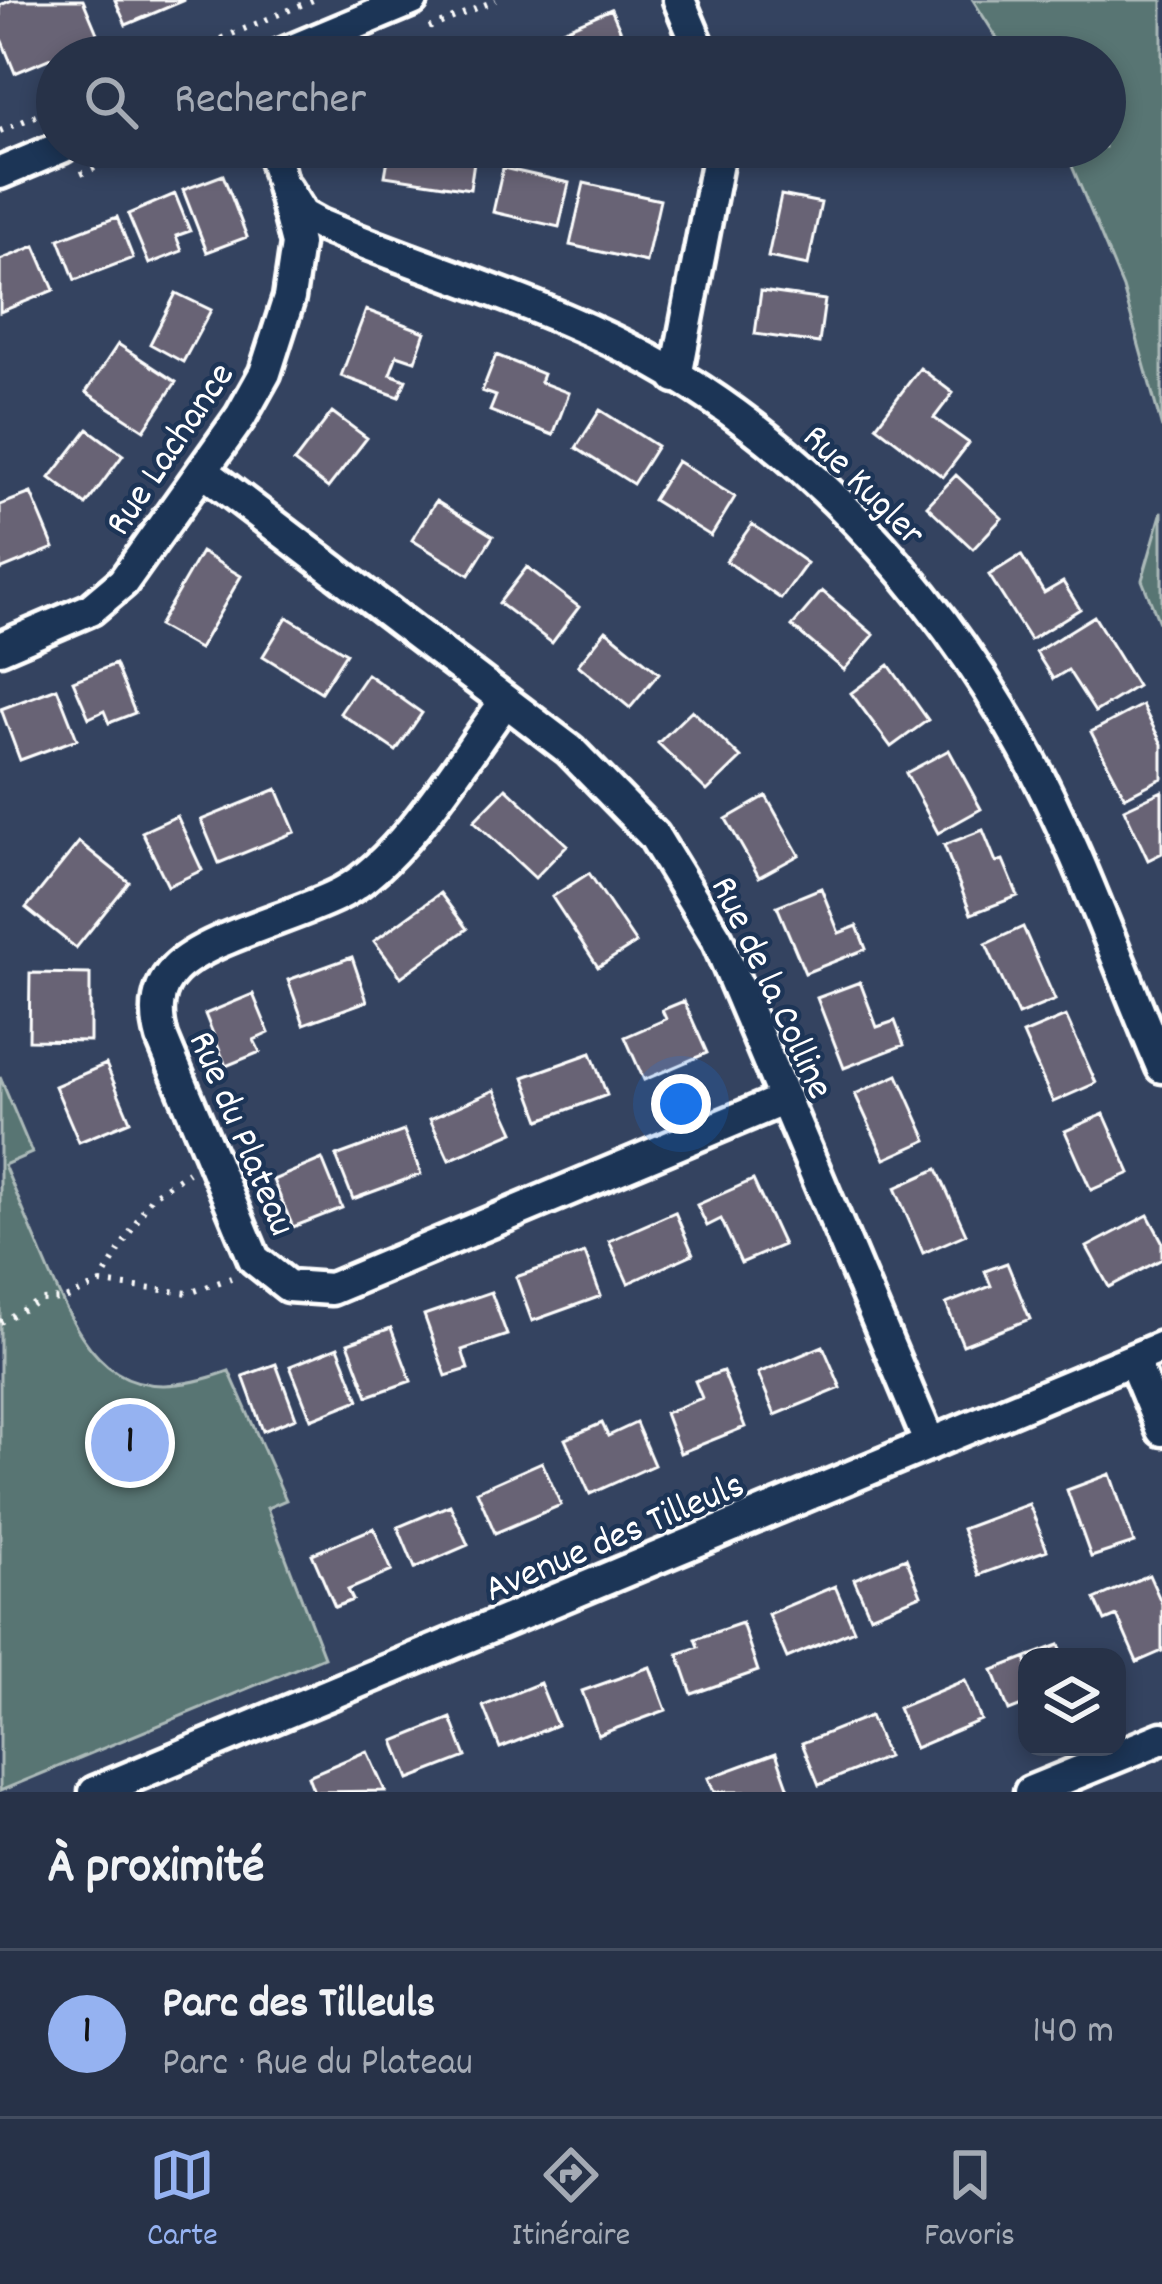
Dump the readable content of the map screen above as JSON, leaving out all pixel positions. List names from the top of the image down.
{
  "streets": {
    "street": [
      "Rue Lachance",
      "Rue Kugler",
      "Rue de la Colline",
      "Rue du Plateau",
      "Avenue des Tilleuls"
    ]
  },
  "crossings": [
    ["Rue Lachance", "Rue Kugler"],
    ["Rue Lachance", "Rue de la Colline"],
    ["Rue de la Colline", "Rue du Plateau"],
    ["Rue de la Colline", "Avenue des Tilleuls"]
  ],
  "page": {
    "search": "Rechercher",
    "pins": "1",
    "heading": "À proximité",
    "list": [
      {
        "mark": "1",
        "name": "Parc des Tilleuls",
        "note": "Parc · Rue du Plateau",
        "value": "140 m"
      }
    ],
    "nav": ["Carte", "Itinéraire", "Favoris"]
  }
}
